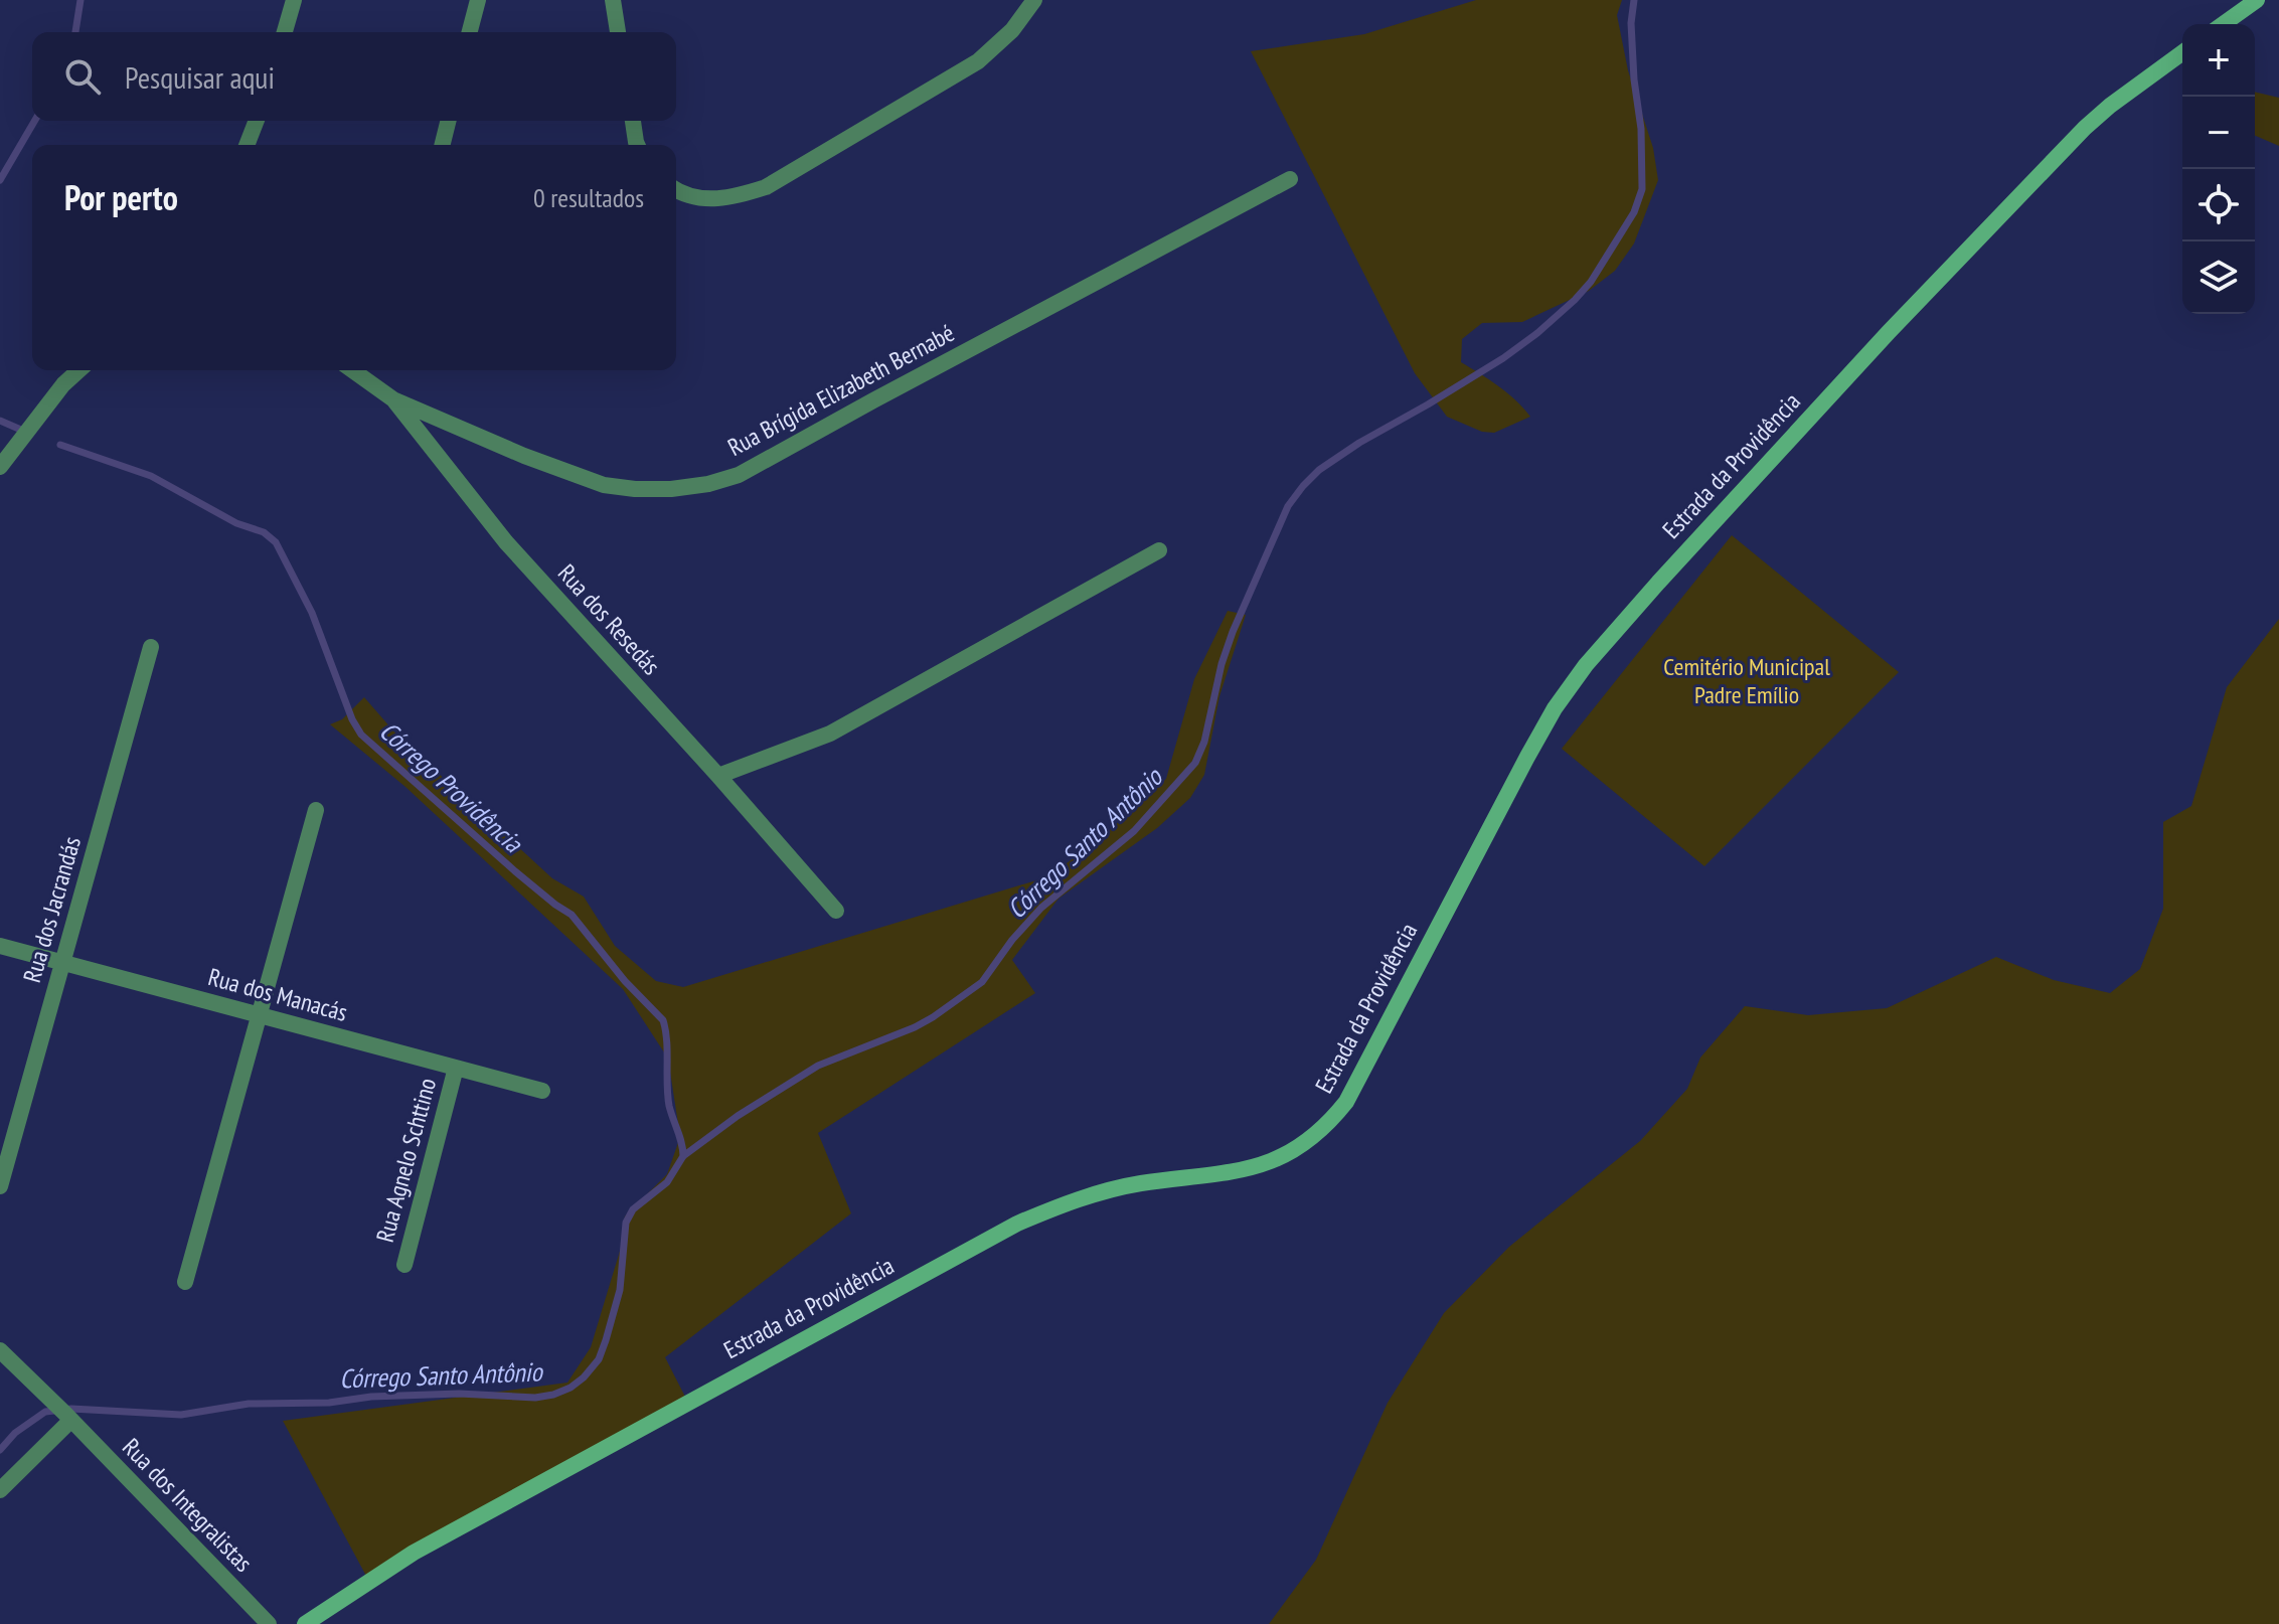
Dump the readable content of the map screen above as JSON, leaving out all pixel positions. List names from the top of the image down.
{
  "streets": {
    "street": [
      "Rua Brígida Elizabeth Bernabé",
      "Estrada da Providência",
      "Rua dos Resedás",
      "Rua dos Jacrandás",
      "Rua dos Manacás",
      "Rua Agnelo Schttino",
      "Rua dos Integralistas"
    ]
  },
  "crossings": [
    ["Rua Brígida Elizabeth Bernabé", "Rua dos Resedás"],
    ["Rua dos Jacrandás", "Rua dos Manacás"],
    ["Rua dos Manacás", "Rua Agnelo Schttino"]
  ],
  "water": ["Córrego Providência", "Córrego Santo Antônio"],
  "parks": ["Cemitério Municipal Padre Emílio"],
  "page": {
    "map_buttons": ["+", "−"],
    "search": "Pesquisar aqui",
    "heading": ["Por perto", "0 resultados"]
  }
}
